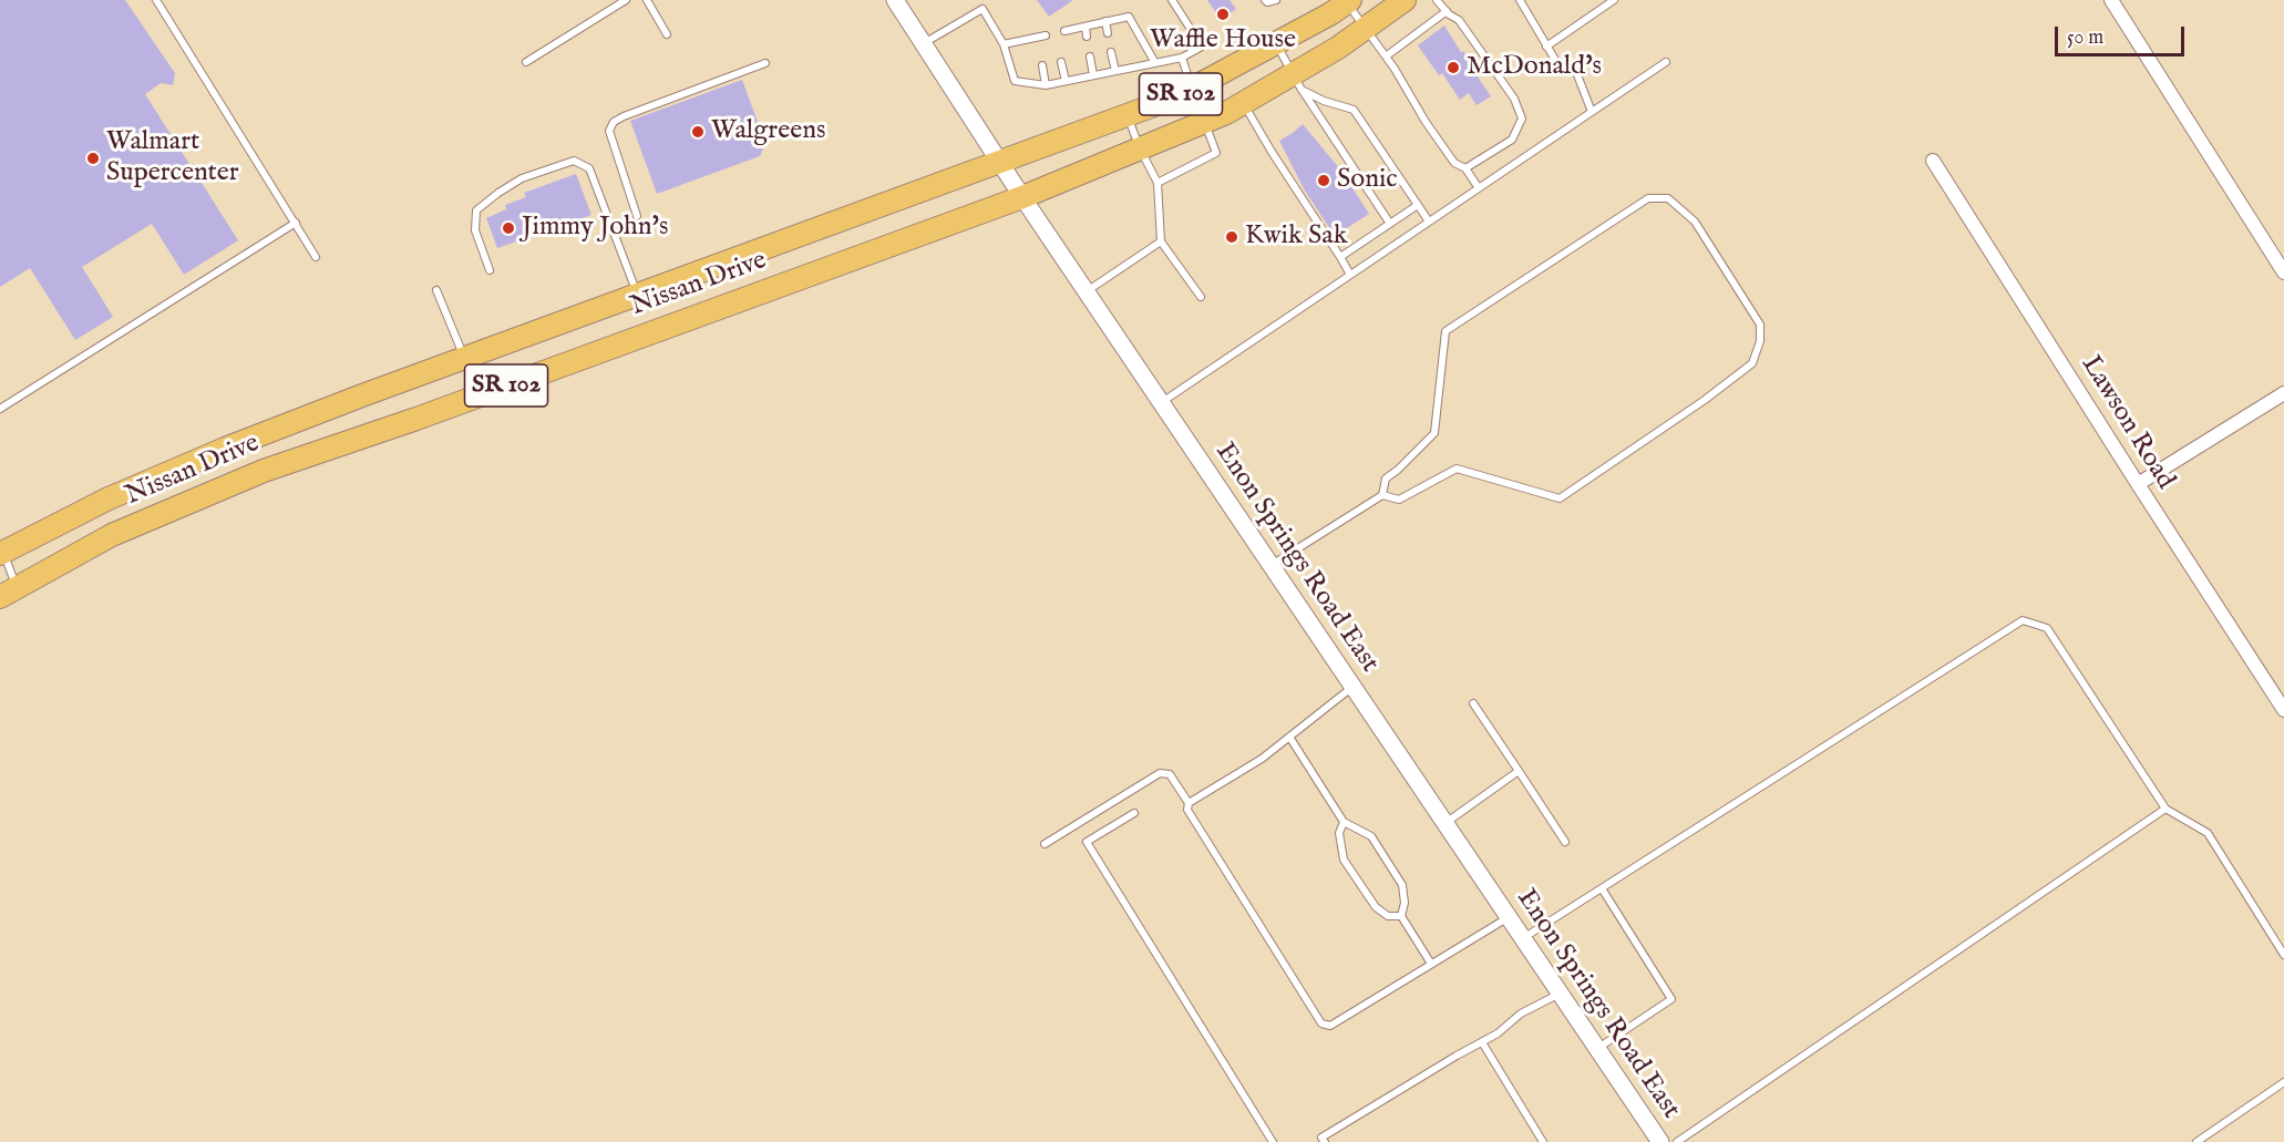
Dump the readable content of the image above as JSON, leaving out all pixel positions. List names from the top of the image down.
{
  "streets": {
    "main road": ["SR 102", "Nissan Drive"],
    "street": ["Lawson Road", "Enon Springs Road East"]
  },
  "crossings": [
    ["Nissan Drive", "Enon Springs Road East"]
  ],
  "places": [
    "Waffle House",
    "McDonald's",
    "Walgreens",
    "Walmart Supercenter",
    "Sonic",
    "Jimmy John's",
    "Kwik Sak"
  ],
  "scale_bar": "50 m"
}
